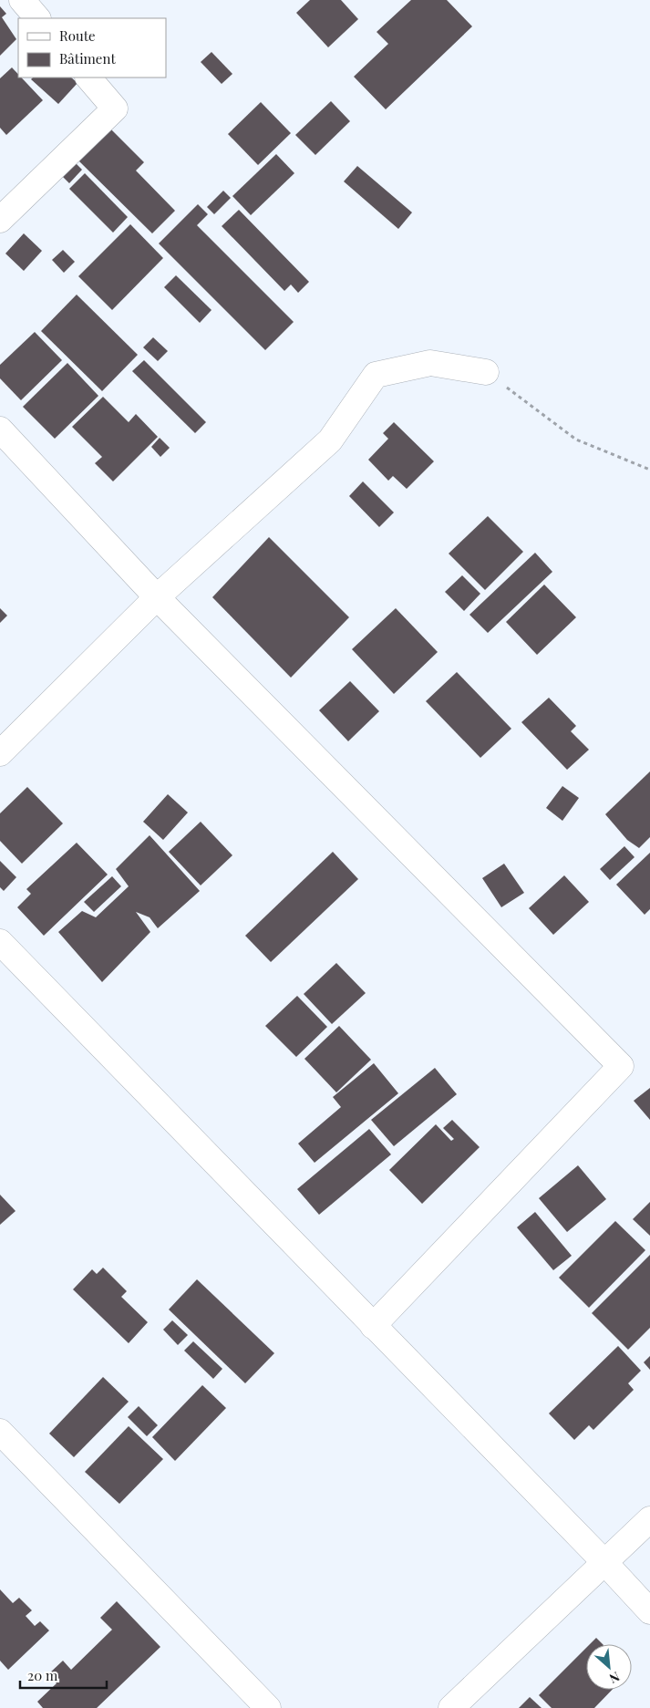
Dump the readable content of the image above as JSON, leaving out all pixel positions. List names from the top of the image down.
{
  "legend": ["Route", "Bâtiment"],
  "scale_bar": "20 m",
  "north": "bottom right"
}
